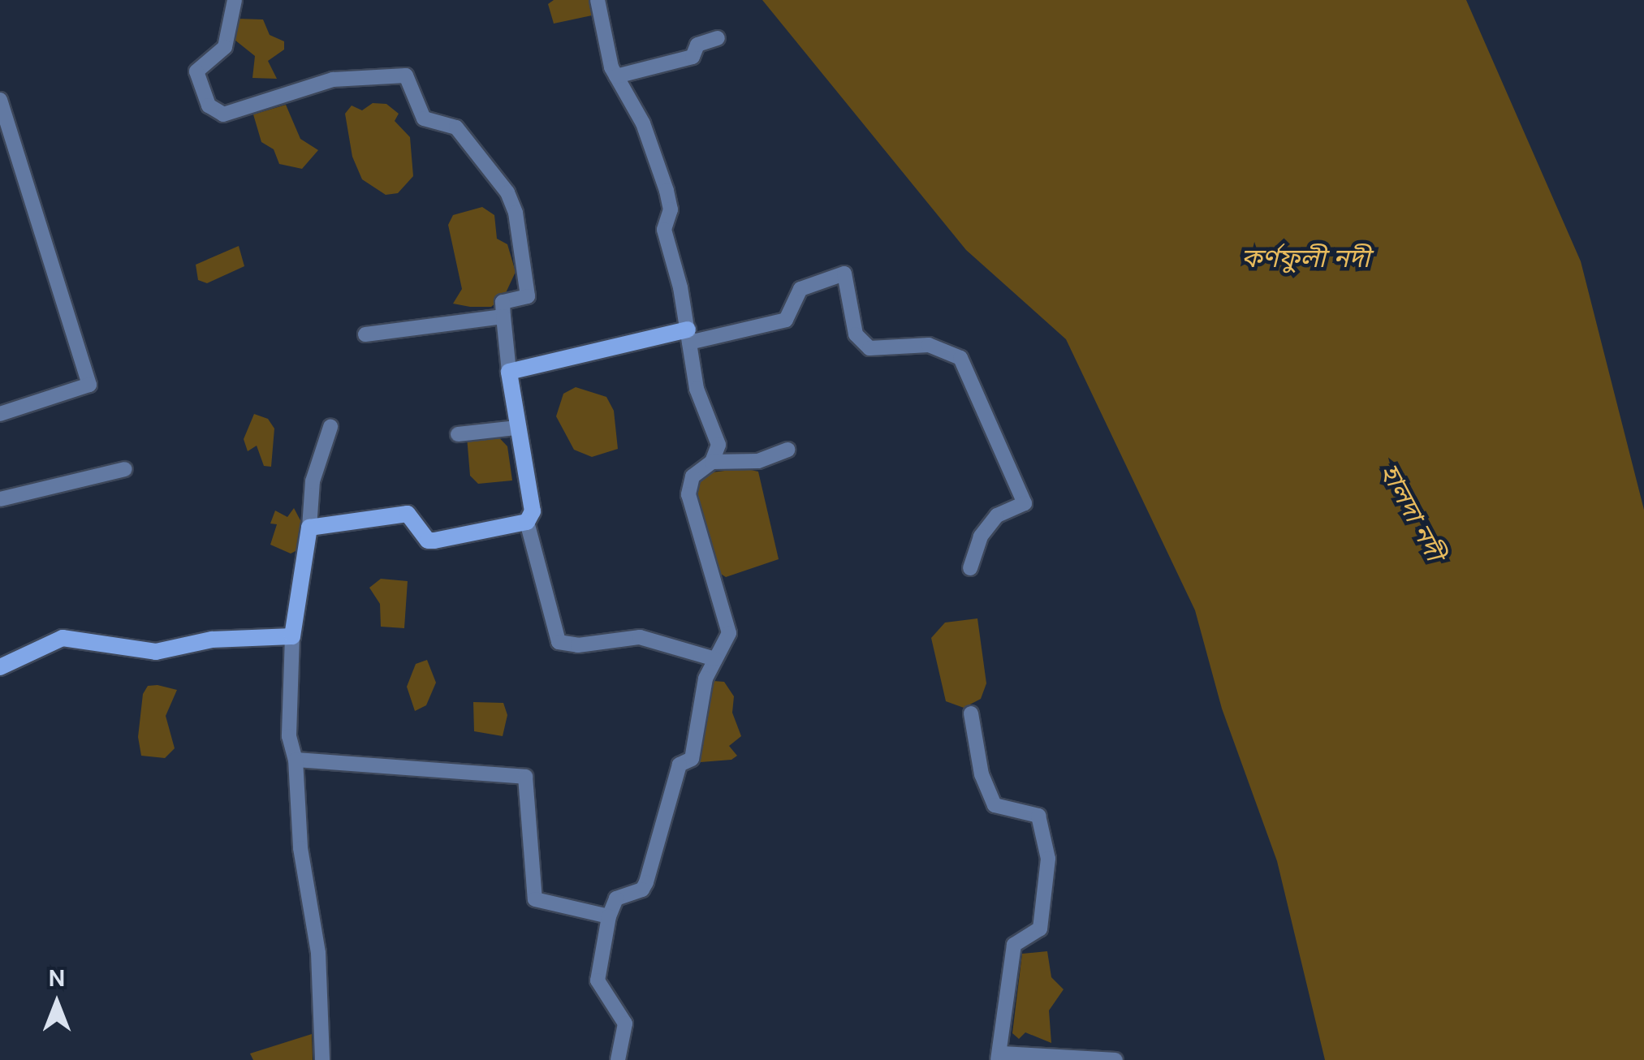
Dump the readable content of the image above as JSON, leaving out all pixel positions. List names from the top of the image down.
{
  "water": ["কর্ণফুলী নদী", "হালদা নদী"],
  "north": "top"
}
